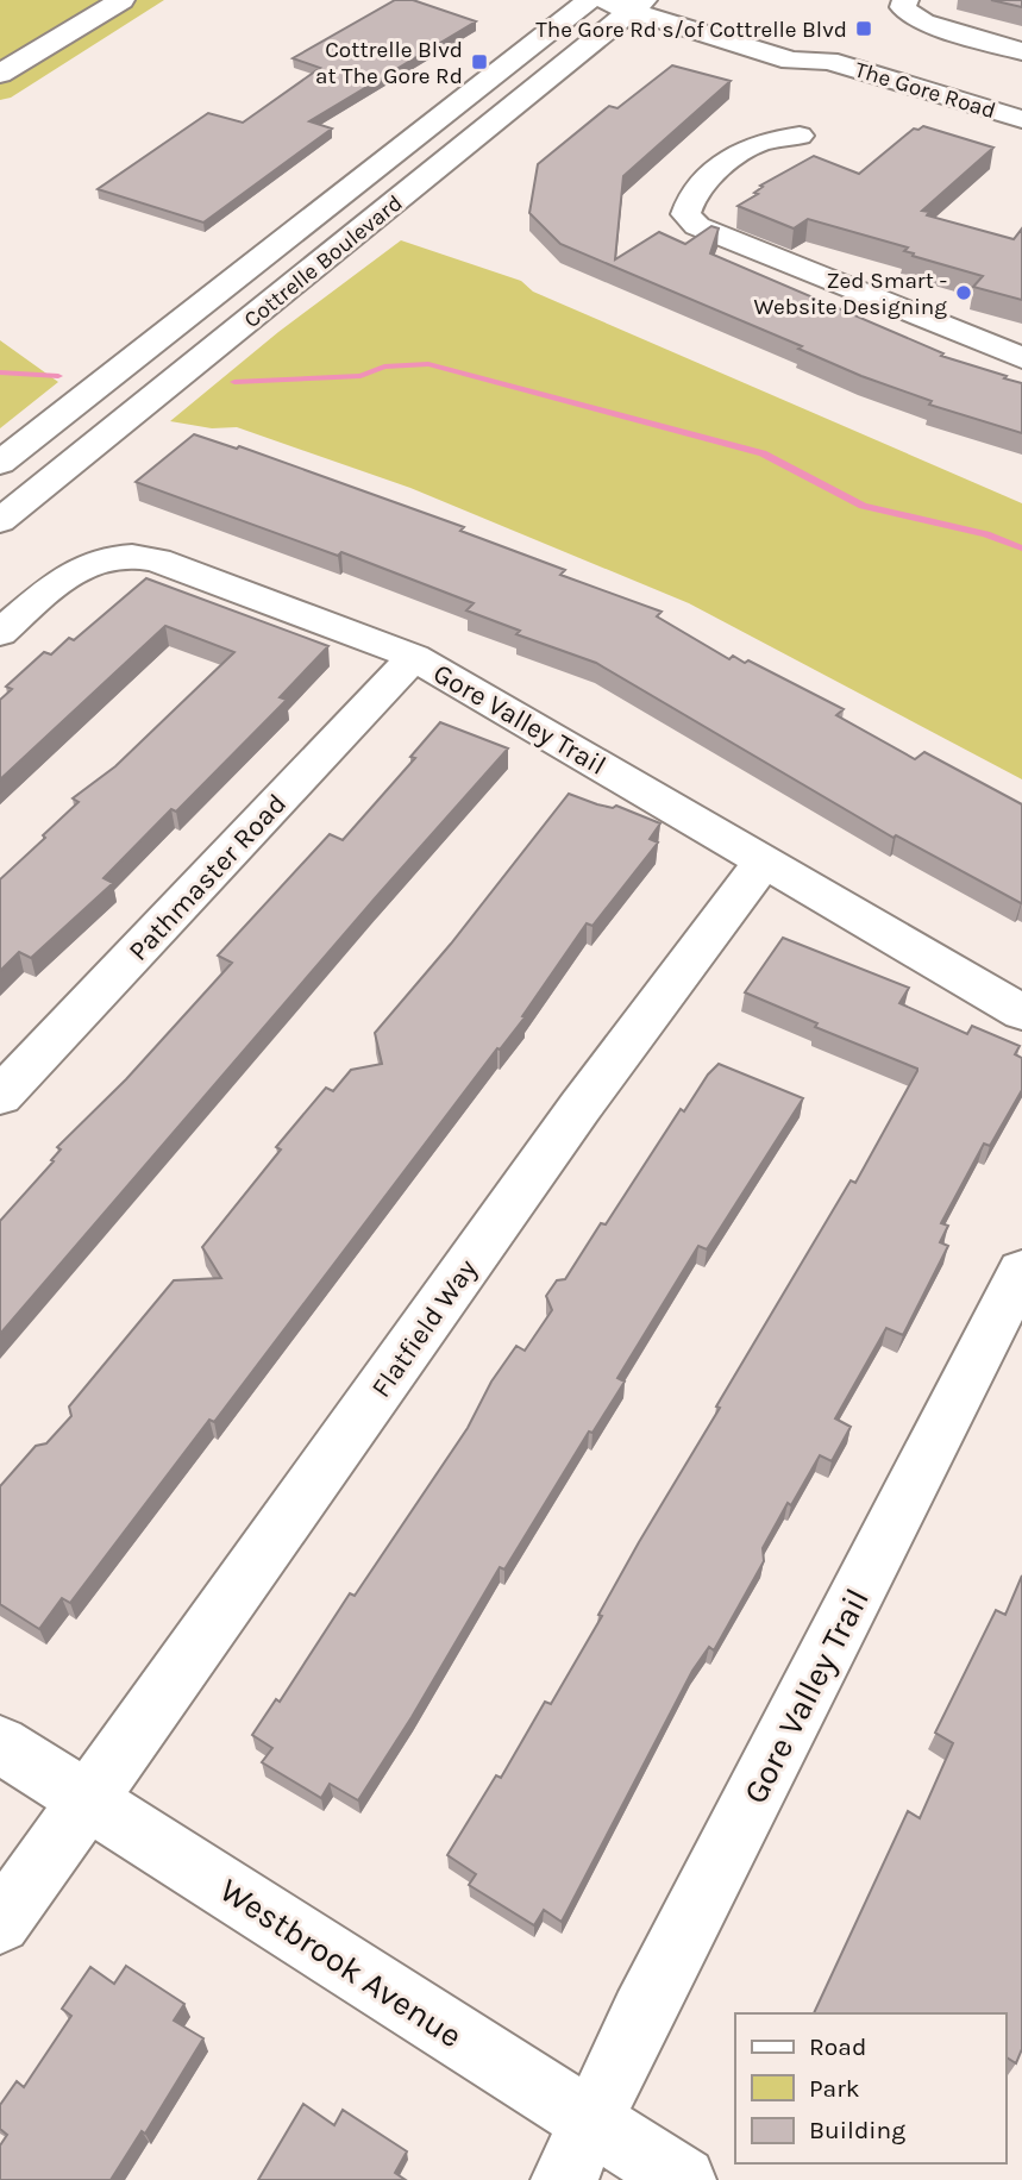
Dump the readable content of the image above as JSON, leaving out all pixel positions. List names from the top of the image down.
{
  "streets": {
    "street": [
      "The Gore Road",
      "Cottrelle Boulevard",
      "Gore Valley Trail",
      "Pathmaster Road",
      "Flatfield Way",
      "Westbrook Avenue"
    ]
  },
  "crossings": [
    ["The Gore Road", "Cottrelle Boulevard"],
    ["Gore Valley Trail", "Pathmaster Road"],
    ["Gore Valley Trail", "Flatfield Way"],
    ["Gore Valley Trail", "Westbrook Avenue"],
    ["Flatfield Way", "Westbrook Avenue"]
  ],
  "places": {
    "transit": ["The Gore Rd s/of Cottrelle Blvd", "Cottrelle Blvd at The Gore Rd"],
    "other": ["Zed Smart - Website Designing"]
  },
  "legend": ["Road", "Park", "Building"]
}
